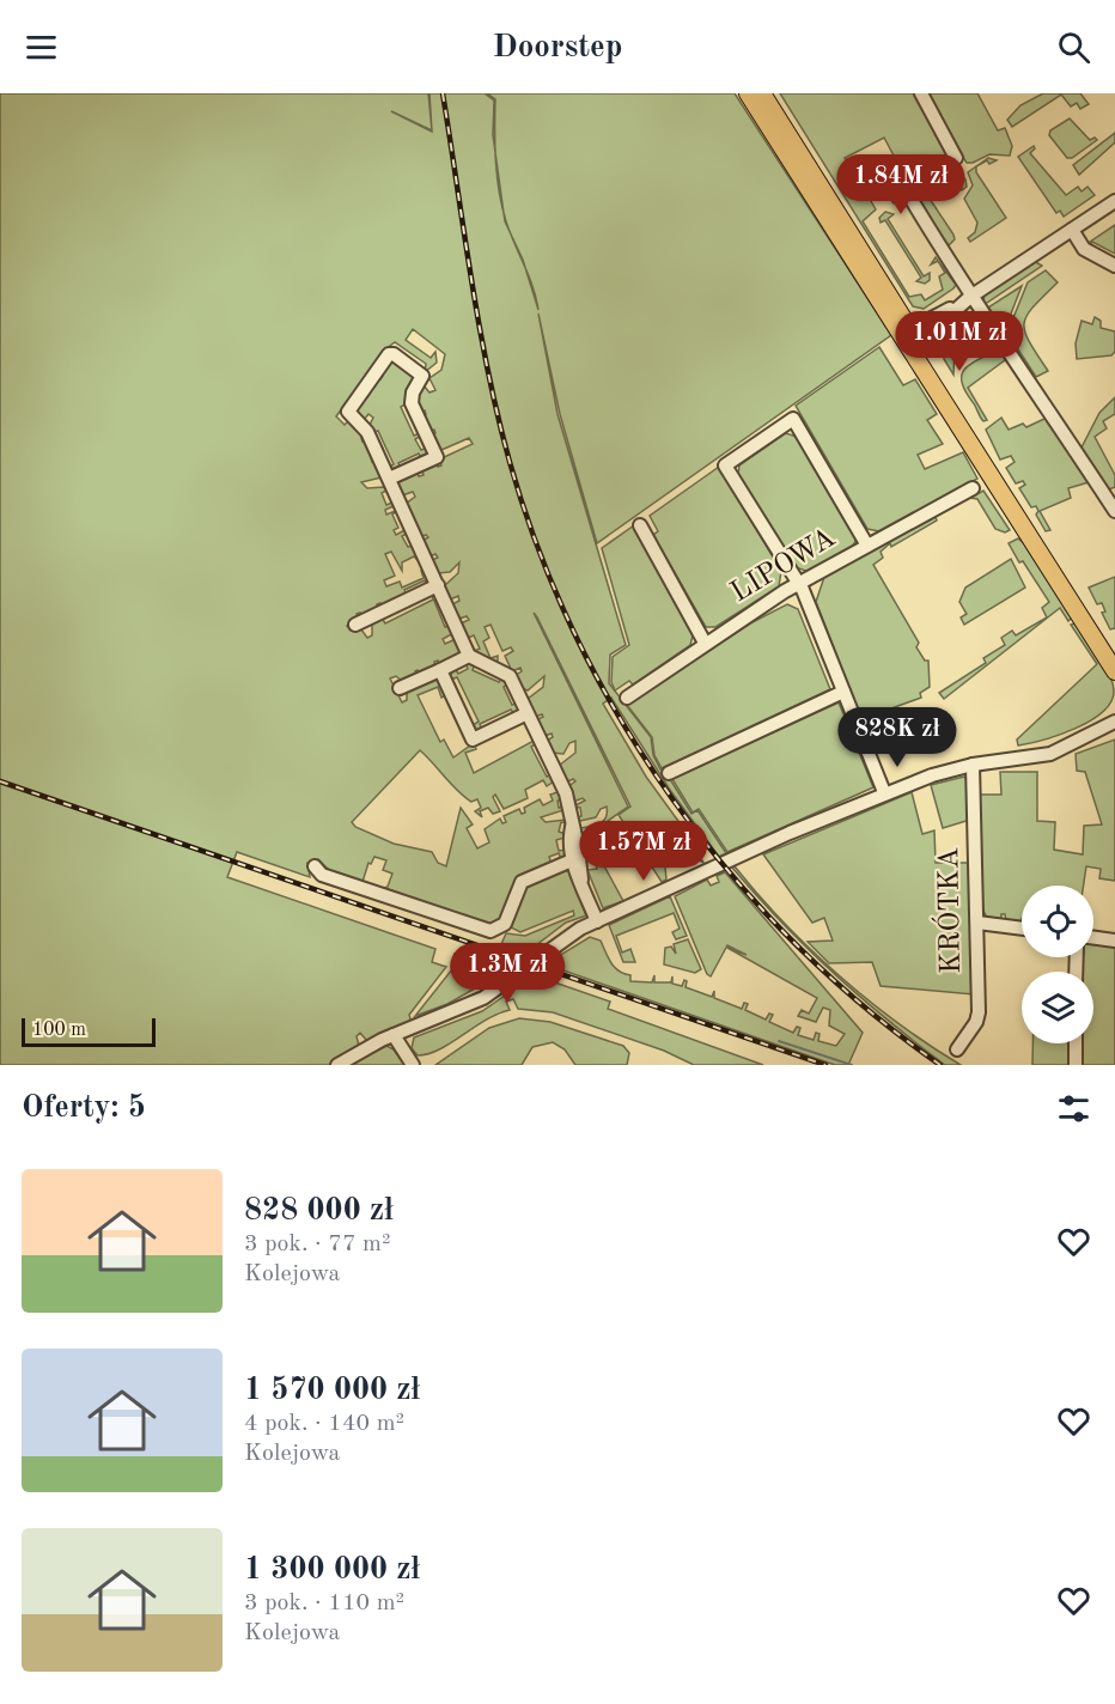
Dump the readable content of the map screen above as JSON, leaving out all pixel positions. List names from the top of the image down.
{
  "streets": {
    "street": ["LIPOWA", "KRÓTKA"]
  },
  "scale_bar": "100 m",
  "page": {
    "header": "Doorstep",
    "price": [
      "1.84M zł",
      "1.01M zł",
      "828K zł",
      "1.57M zł",
      "1.3M zł"
    ],
    "scale": "100 m",
    "heading": "Oferty: 5",
    "list": [
      {
        "name": "828 000 zł",
        "note": "3 pok. · 77 m² · Kolejowa"
      },
      {
        "name": "1 570 000 zł",
        "note": "4 pok. · 140 m² · Kolejowa"
      },
      {
        "name": "1 300 000 zł",
        "note": "3 pok. · 110 m² · Kolejowa"
      }
    ]
  }
}
